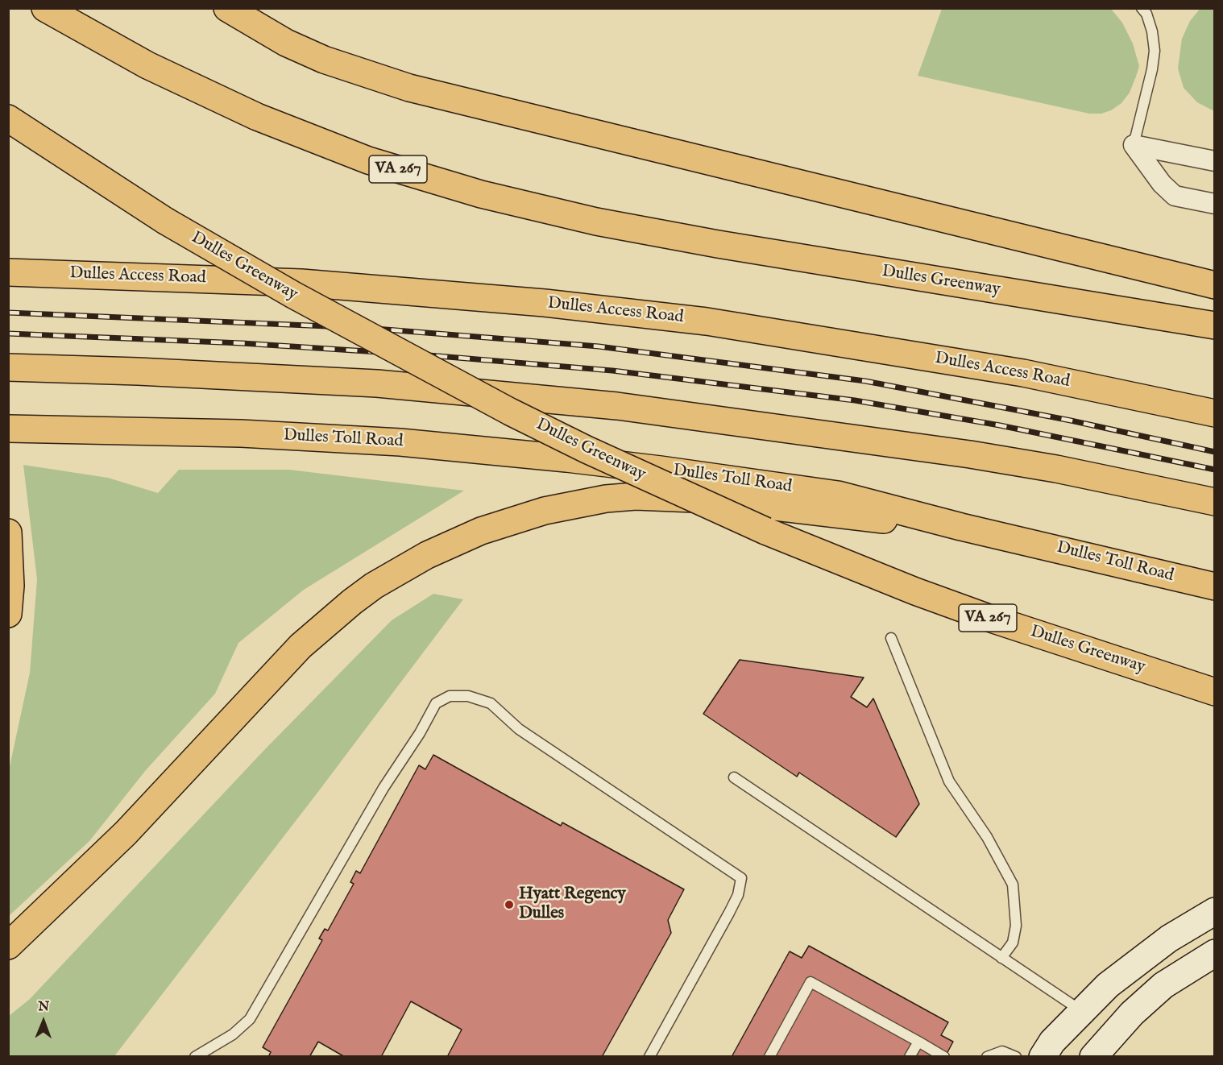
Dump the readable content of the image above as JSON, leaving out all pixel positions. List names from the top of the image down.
{
  "streets": {
    "highway": [
      "VA 267",
      "Dulles Greenway",
      "Dulles Access Road",
      "Dulles Toll Road"
    ]
  },
  "places": ["Hyatt Regency Dulles"],
  "north": "top"
}
